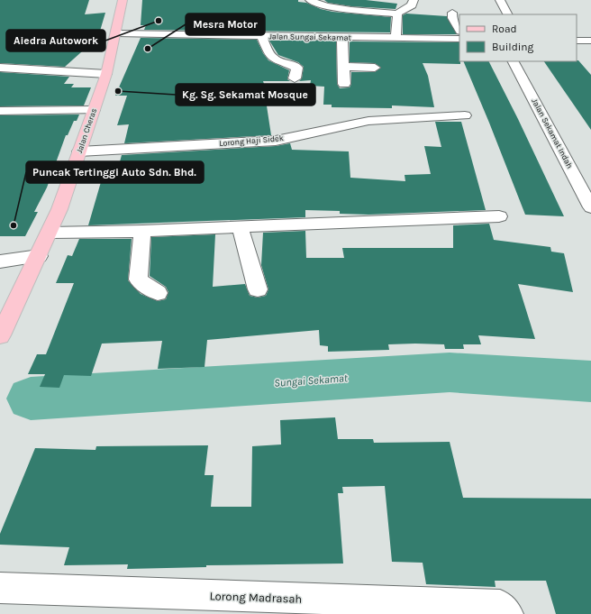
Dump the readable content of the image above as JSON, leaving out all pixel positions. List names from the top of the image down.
{
  "streets": {
    "main road": ["Jalan Cheras"],
    "street": [
      "Jalan Sungai Sekamat",
      "Jalan Sekamat Indah",
      "Lorong Haji Sidek",
      "Lorong Madrasah"
    ]
  },
  "crossings": [
    ["Jalan Sungai Sekamat", "Jalan Cheras"],
    ["Jalan Cheras", "Lorong Haji Sidek"]
  ],
  "water": ["Sungai Sekamat"],
  "places": [
    "Aiedra Autowork",
    "Mesra Motor",
    "Kg. Sg. Sekamat Mosque",
    "Puncak Tertinggi Auto Sdn. Bhd."
  ],
  "legend": ["Road", "Building"]
}
